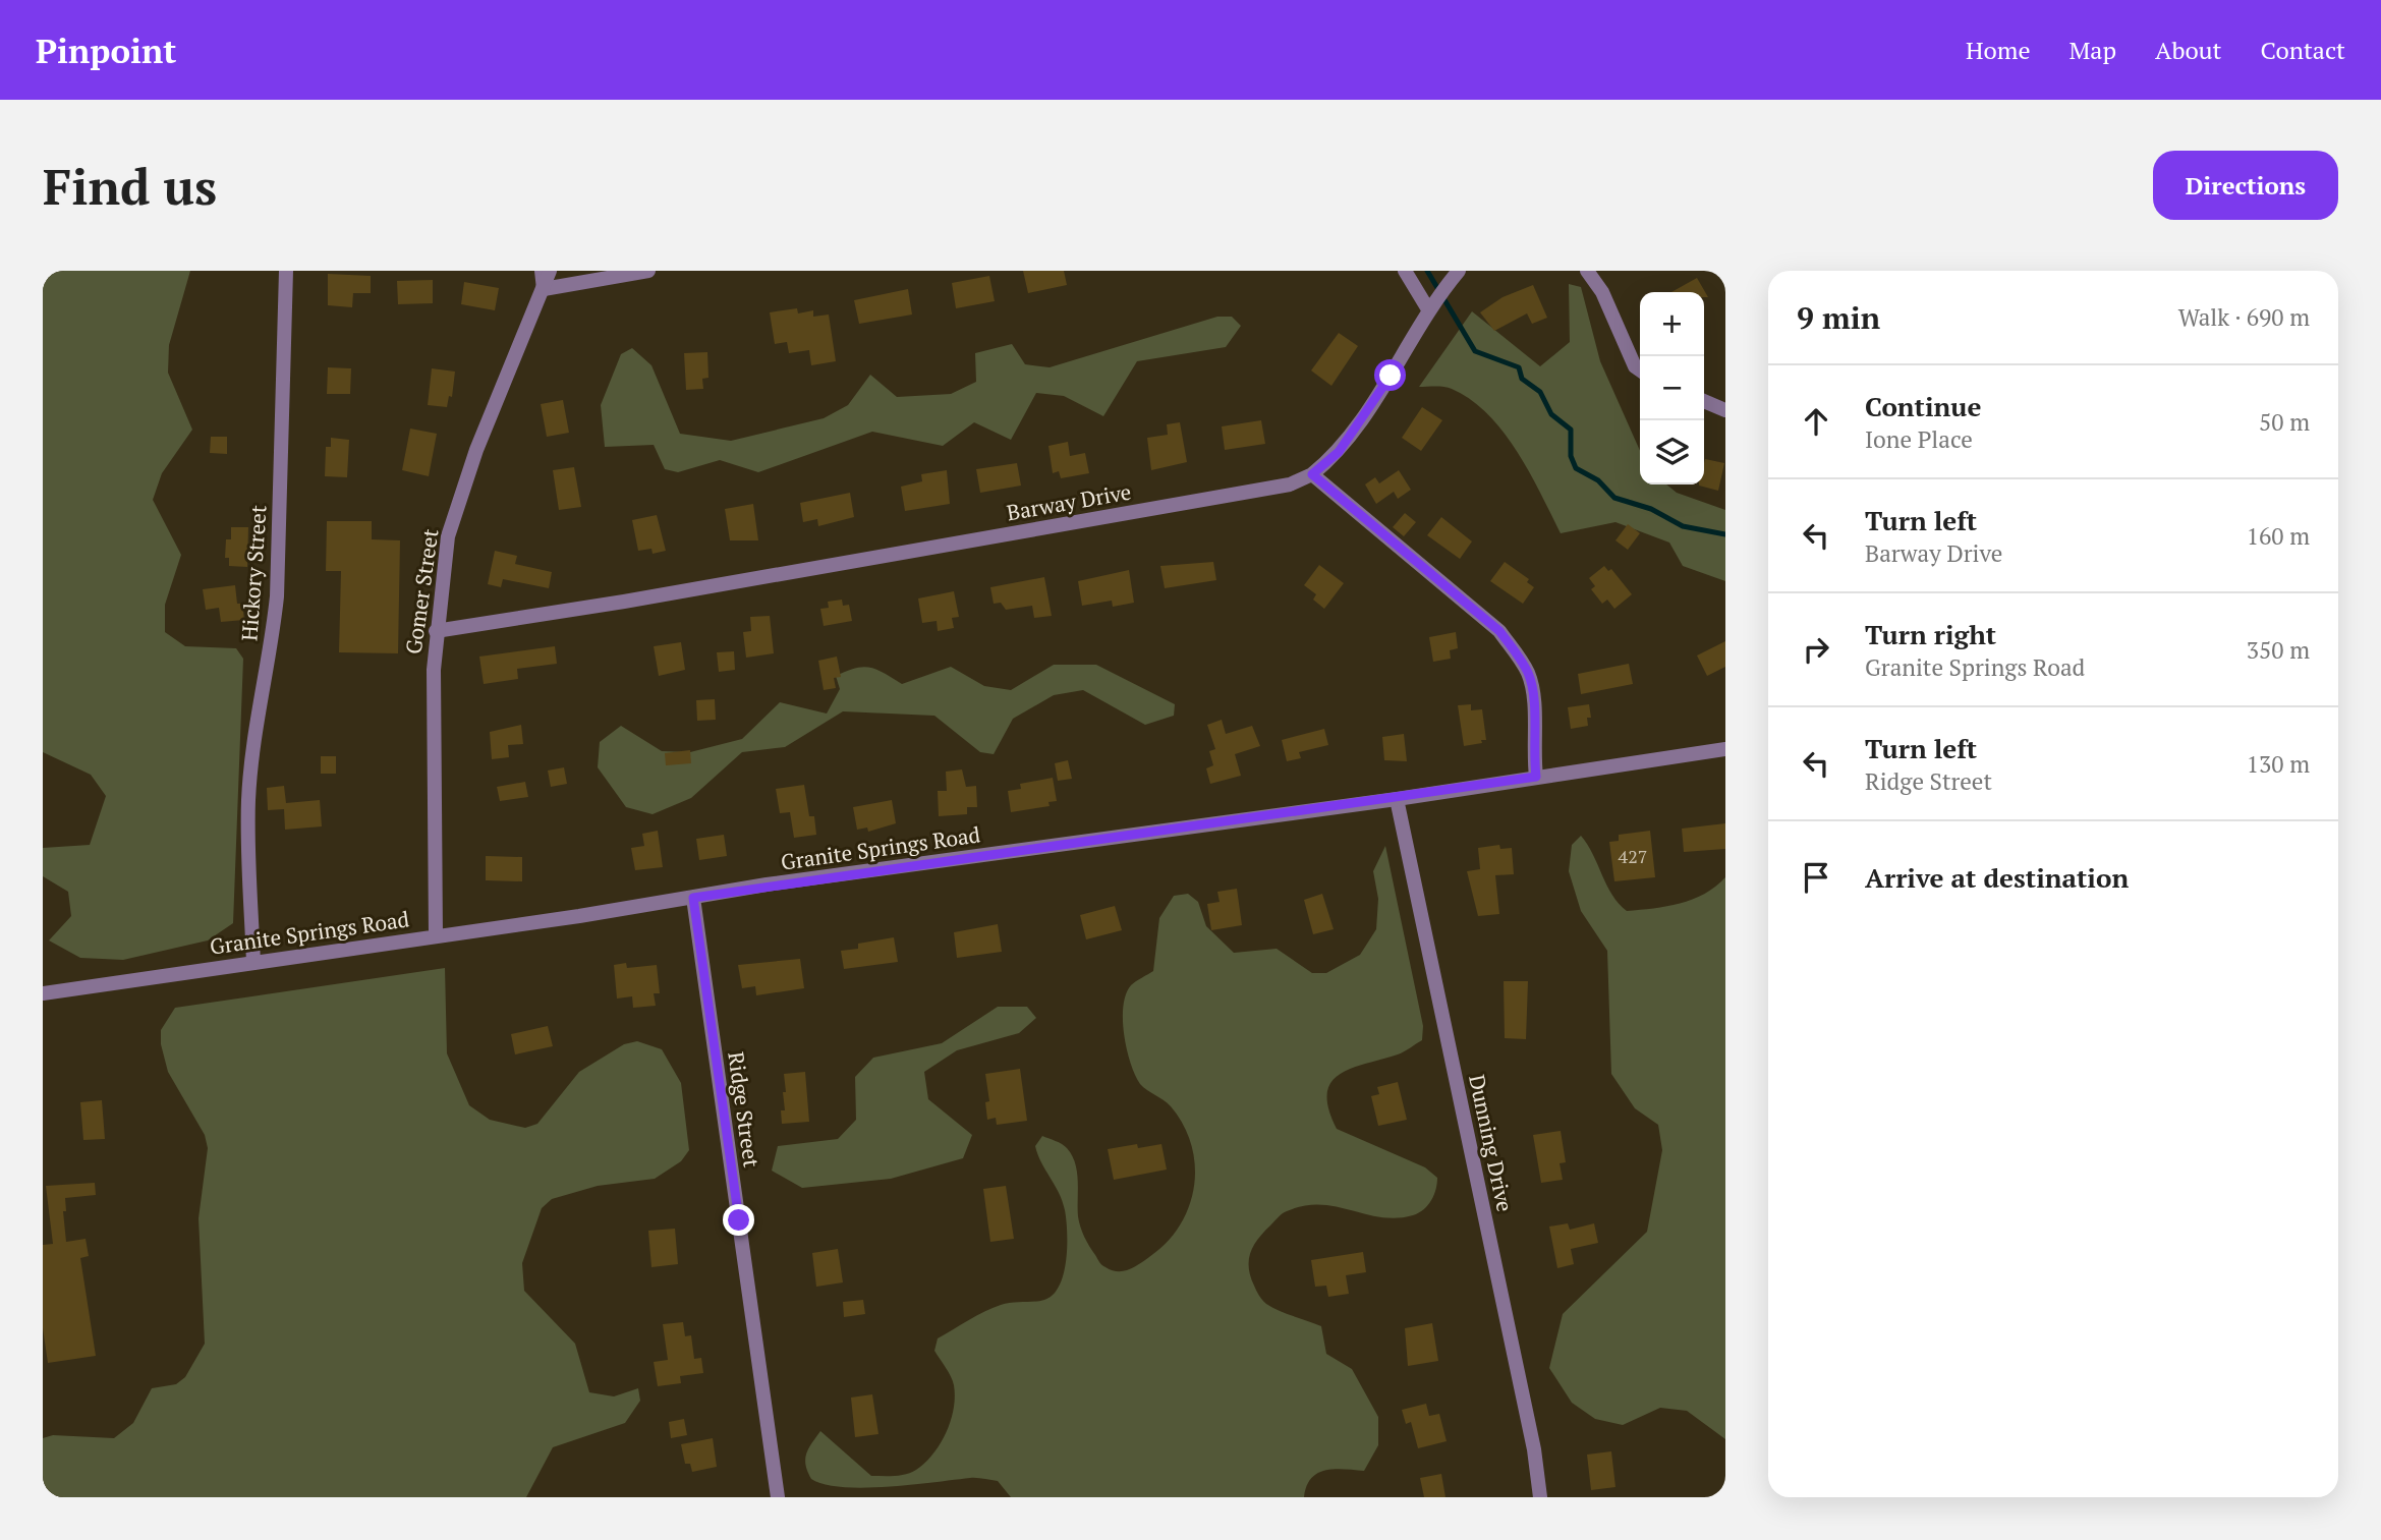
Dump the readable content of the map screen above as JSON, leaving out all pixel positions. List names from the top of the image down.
{
  "streets": {
    "street": [
      "Barway Drive",
      "Hickory Street",
      "Gomer Street",
      "Granite Springs Road",
      "Ridge Street",
      "Dunning Drive"
    ]
  },
  "crossings": [
    ["Barway Drive", "Gomer Street"],
    ["Hickory Street", "Granite Springs Road"],
    ["Gomer Street", "Granite Springs Road"],
    ["Granite Springs Road", "Ridge Street"],
    ["Granite Springs Road", "Dunning Drive"]
  ],
  "house_numbers": ["427"],
  "page": {
    "header": "Pinpoint",
    "nav": [
      "Home",
      "Map",
      "About",
      "Contact"
    ],
    "buttons": "Directions",
    "title": "Find us",
    "heading": ["9 min", "Walk · 690 m"],
    "map_buttons": ["+", "−"],
    "list": [
      ["Continue", "Ione Place", "50 m"],
      ["Turn left", "Barway Drive", "160 m"],
      ["Turn right", "Granite Springs Road", "350 m"],
      ["Turn left", "Ridge Street", "130 m"],
      "Arrive at destination"
    ]
  }
}
